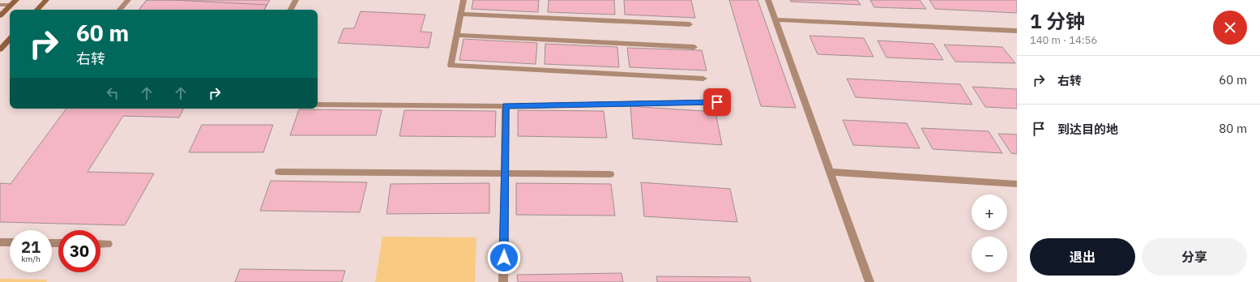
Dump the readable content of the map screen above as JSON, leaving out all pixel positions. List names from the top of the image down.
{
  "page": {
    "heading": ["1 分钟", "140 m · 14:56"],
    "turn": ["60 m", "右转"],
    "list": [
      {
        "name": "右转",
        "value": "60 m"
      },
      {
        "name": "到达目的地",
        "value": "80 m"
      }
    ],
    "map_buttons": ["+", "−"],
    "speed": "21 km/h",
    "limit": "30",
    "buttons": ["退出", "分享"]
  }
}
